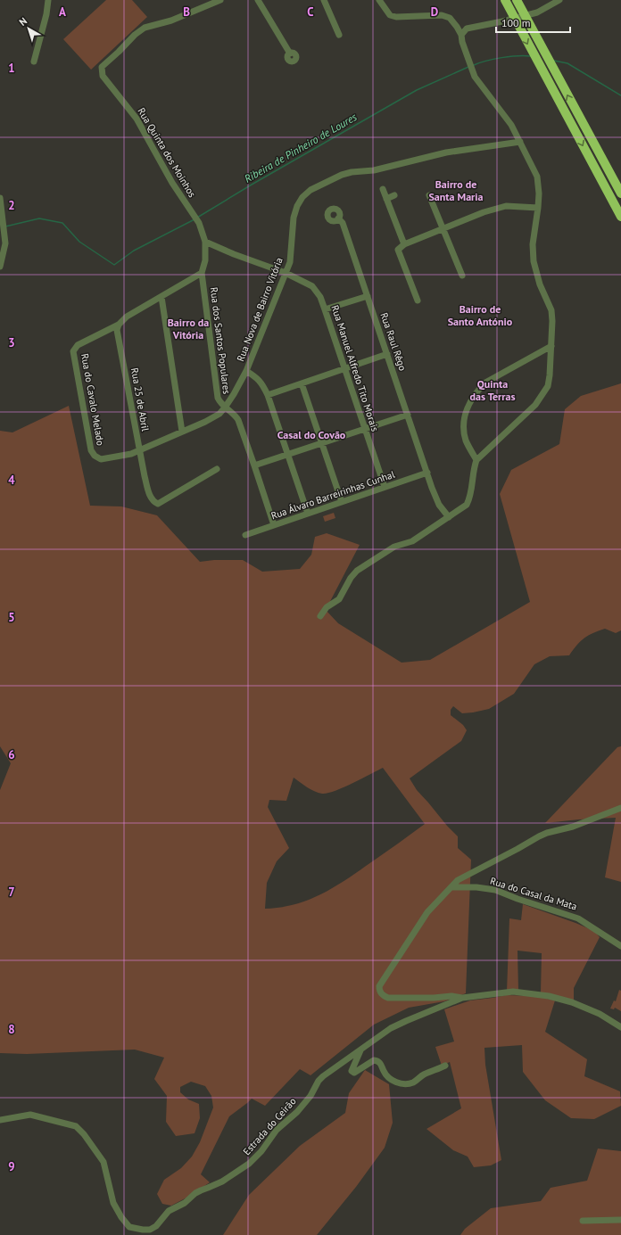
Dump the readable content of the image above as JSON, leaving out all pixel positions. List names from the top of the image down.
{
  "streets": {
    "street": [
      "Rua Quinta dos Moinhos",
      "Rua Nova de Bairro Vitória",
      "Rua dos Santos Populares",
      "Rua Raul Rêgo",
      "Rua Manuel Alfredo Tito Morais",
      "Rua do Cavalo Melado",
      "Rua 25 de Abril",
      "Rua Álvaro Barreirinhas Cunhal",
      "Rua do Casal da Mata",
      "Estrada do Ceirão"
    ]
  },
  "crossings": [
    ["Rua Quinta dos Moinhos", "Rua dos Santos Populares"],
    ["Rua Quinta dos Moinhos", "Rua Manuel Alfredo Tito Morais"],
    ["Rua Nova de Bairro Vitória", "Rua dos Santos Populares"],
    ["Rua Nova de Bairro Vitória", "Rua Manuel Alfredo Tito Morais"],
    ["Rua Nova de Bairro Vitória", "Rua do Cavalo Melado"],
    ["Rua Nova de Bairro Vitória", "Rua 25 de Abril"],
    ["Rua dos Santos Populares", "Rua Manuel Alfredo Tito Morais"],
    ["Rua Raul Rêgo", "Rua Álvaro Barreirinhas Cunhal"],
    ["Rua Manuel Alfredo Tito Morais", "Rua Álvaro Barreirinhas Cunhal"],
    ["Rua do Cavalo Melado", "Rua 25 de Abril"]
  ],
  "districts": [
    "Bairro de Santa Maria",
    "Bairro de Santo António",
    "Bairro da Vitória",
    "Quinta das Terras",
    "Casal do Covão"
  ],
  "water": ["Ribeira de Pinheiro de Loures"],
  "scale_bar": "100 m",
  "north": "top left",
  "grid": {
    "columns": [
      "A",
      "B",
      "C",
      "D"
    ],
    "rows": [
      "1",
      "2",
      "3",
      "4",
      "5",
      "6",
      "7",
      "8",
      "9"
    ]
  }
}
